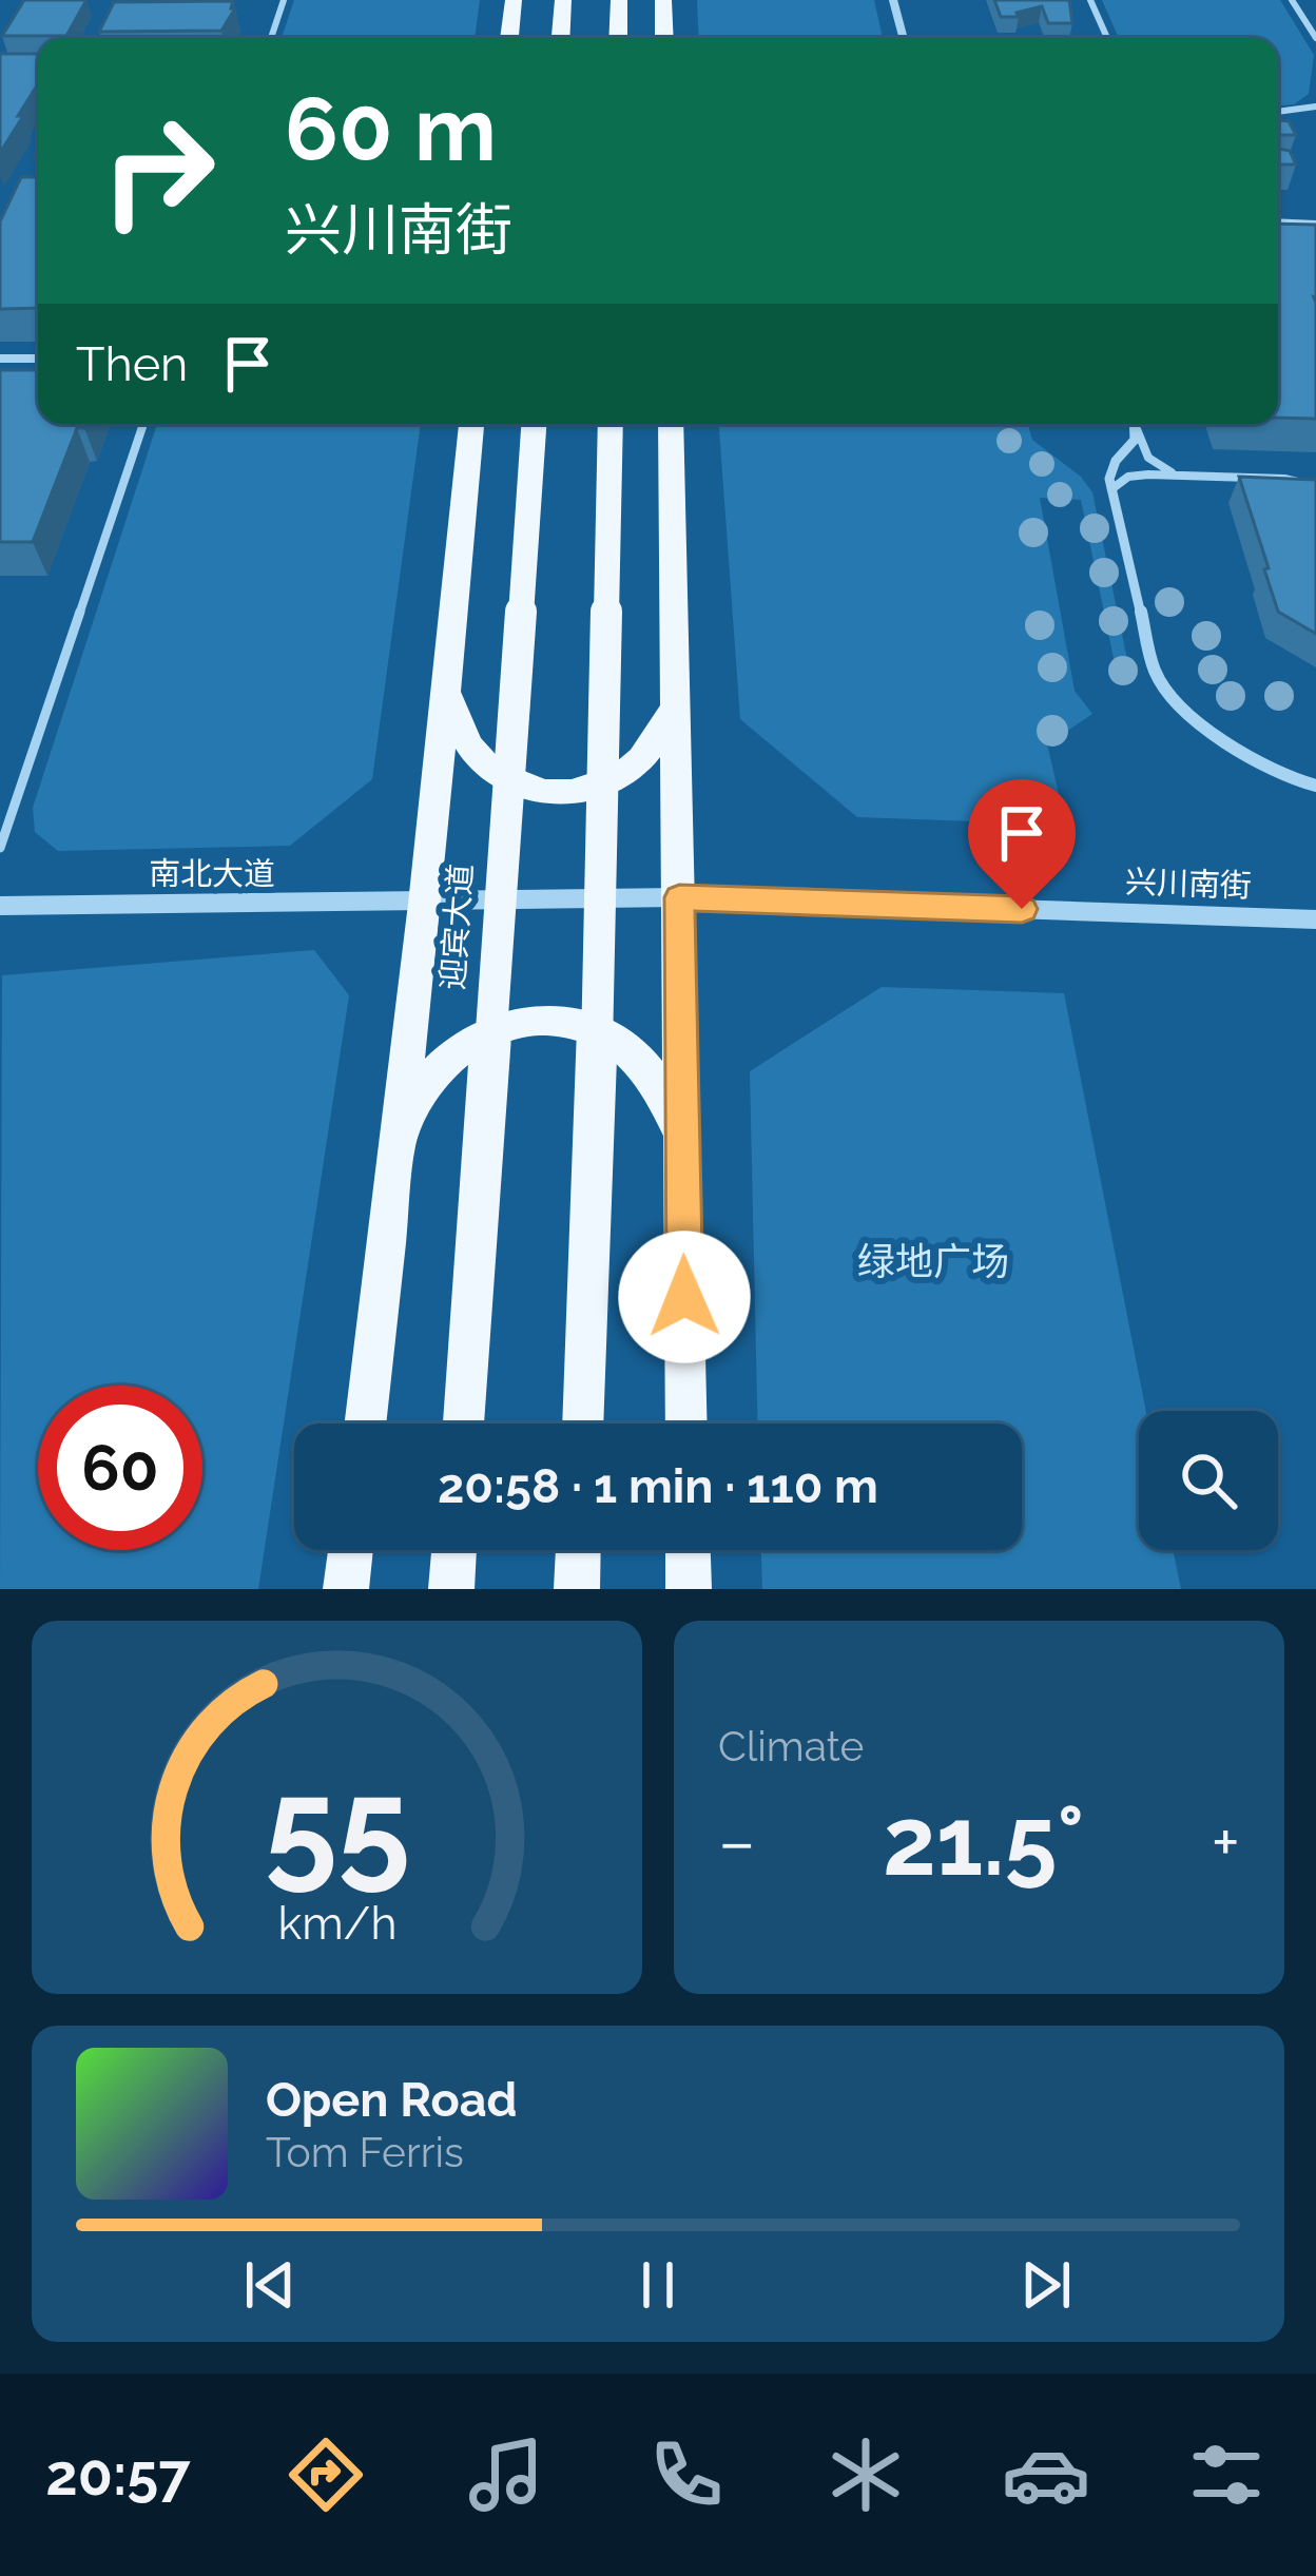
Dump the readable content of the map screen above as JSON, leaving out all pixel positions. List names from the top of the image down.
{
  "streets": {
    "main road": ["迎宾大道"],
    "street": ["南北大道", "兴川南街"]
  },
  "crossings": [
    ["南北大道", "兴川南街"]
  ],
  "parks": ["绿地广场"],
  "page": {
    "turn": ["60 m", "兴川南街"],
    "then": "Then",
    "limit": "60",
    "trip": "20:58 · 1 min · 110 m",
    "tile": "Climate",
    "heat": ["−", "21.5°", "+"],
    "song": ["Open Road", "Tom Ferris"],
    "tabs": "20:57",
    "gauge": ["55", "km/h"]
  }
}
